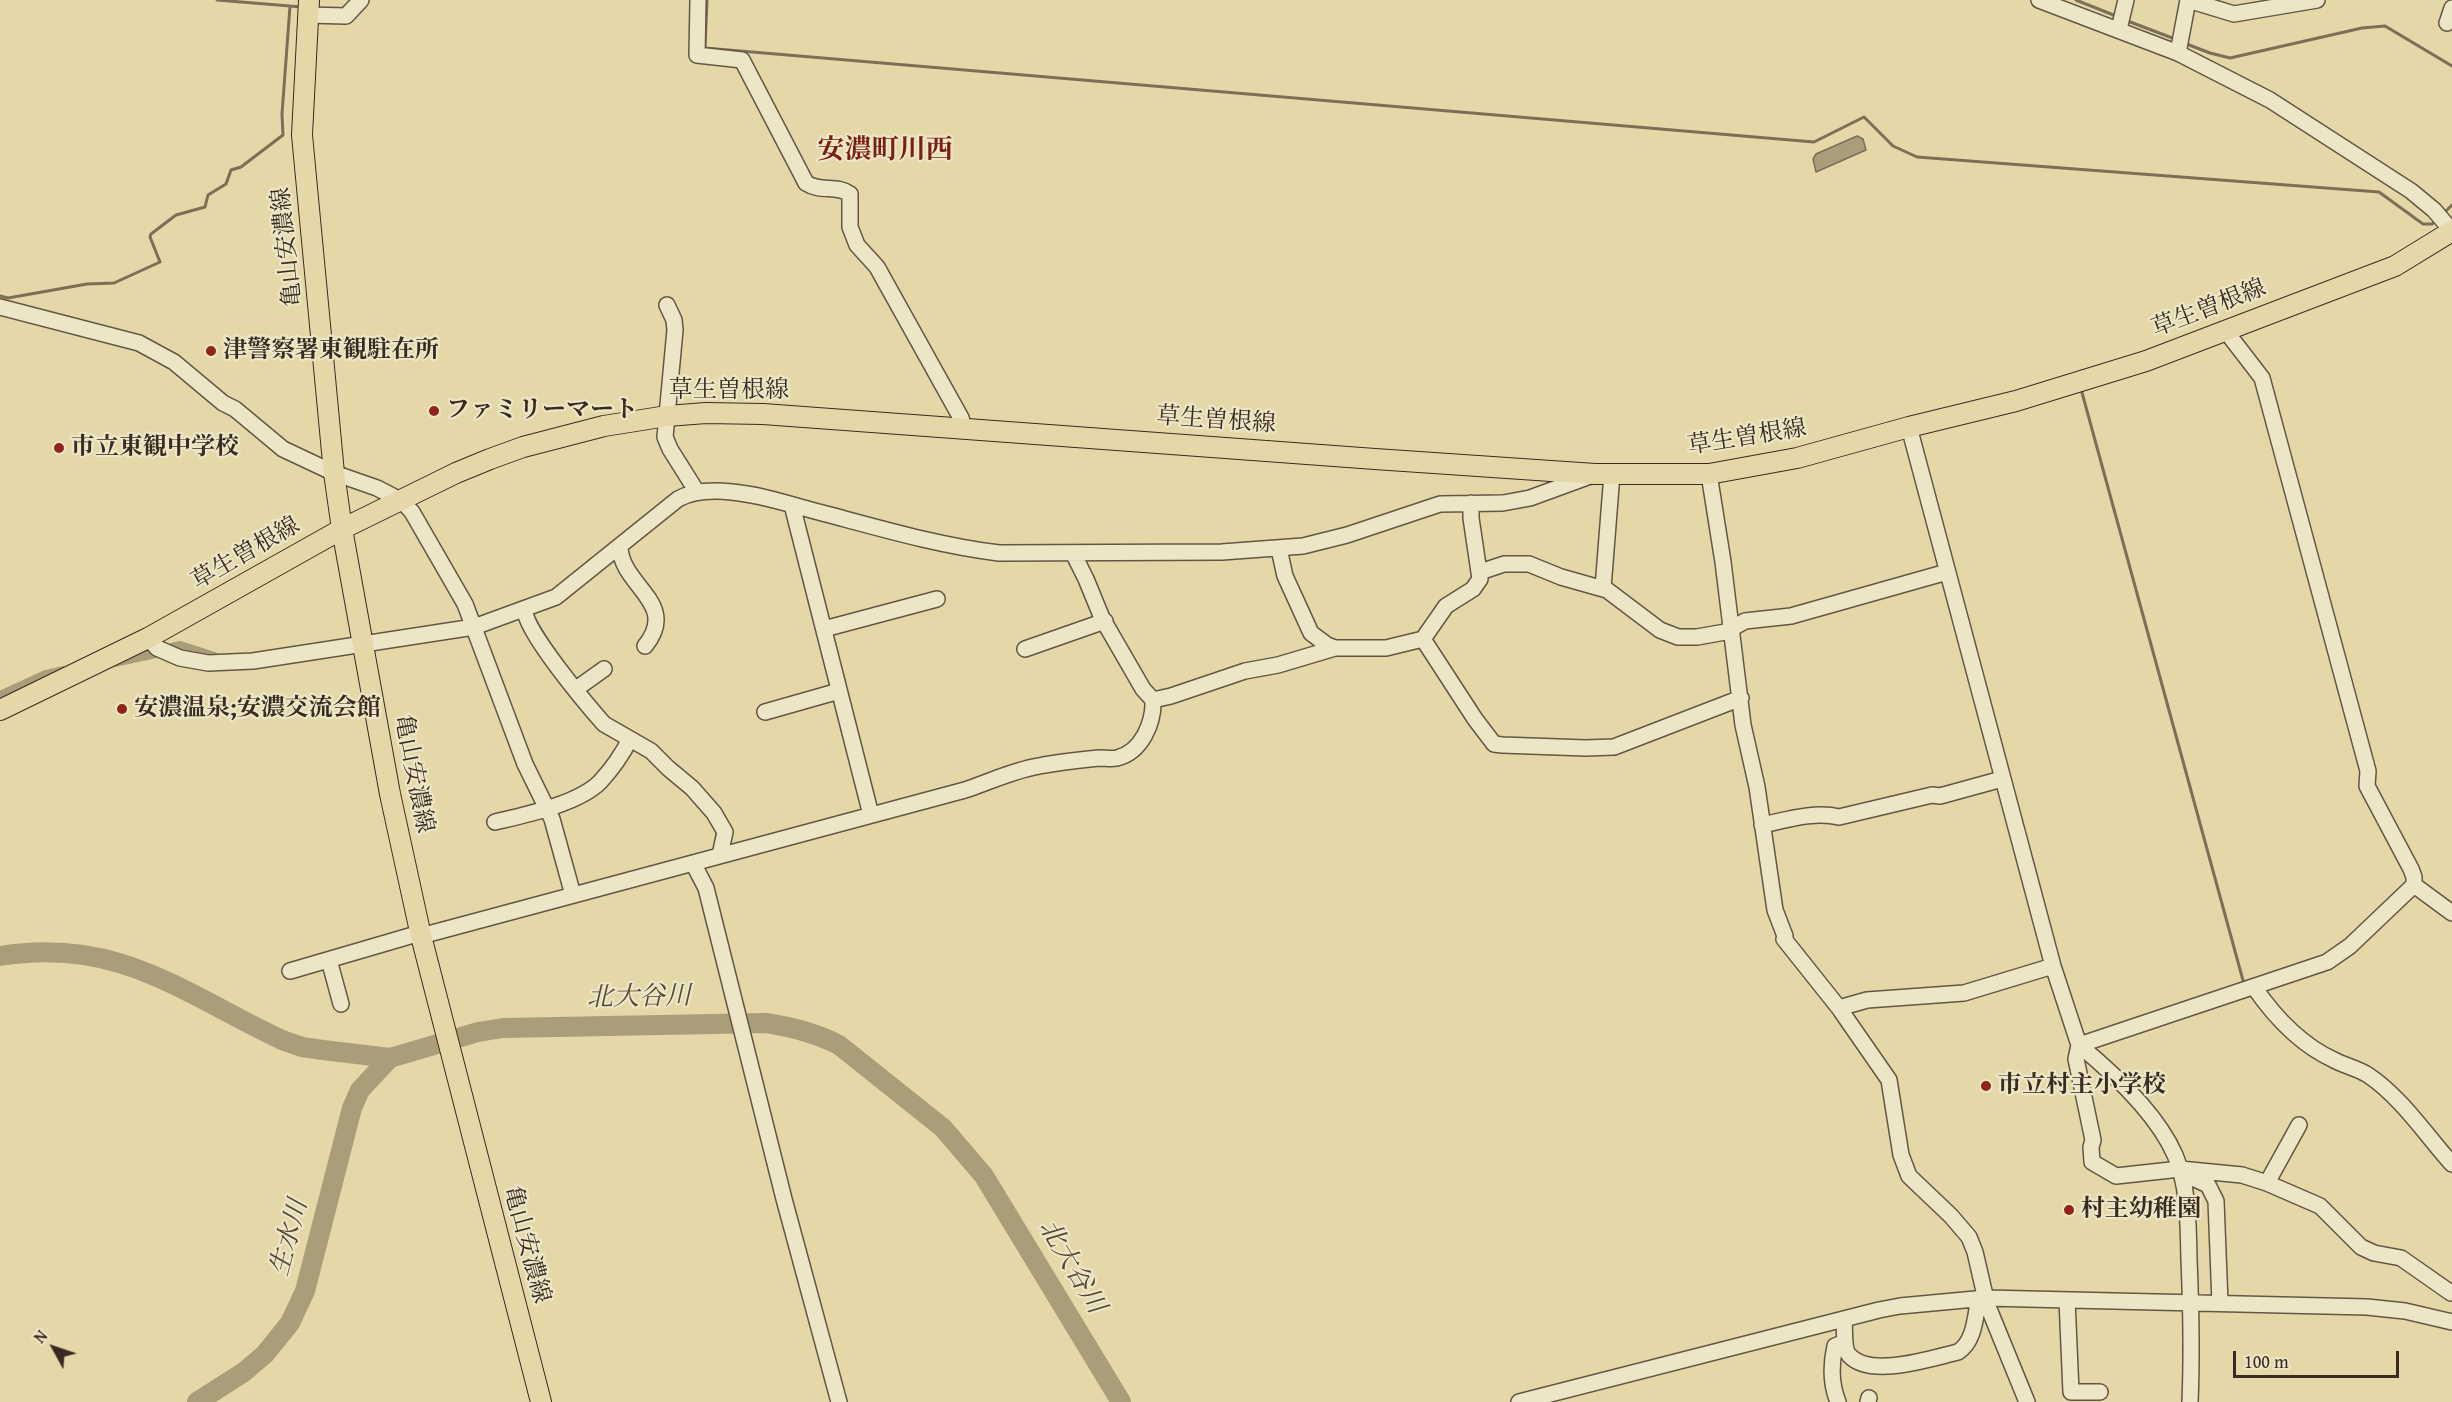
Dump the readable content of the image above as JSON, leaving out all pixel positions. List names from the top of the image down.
{
  "streets": {
    "main road": ["亀山安濃線", "草生曽根線"]
  },
  "crossings": [
    ["亀山安濃線", "草生曽根線"]
  ],
  "districts": ["安濃町川西"],
  "water": ["北大谷川", "生水川"],
  "places": [
    "津警察署東観駐在所",
    "ファミリーマート",
    "市立東観中学校",
    "安濃温泉;安濃交流会館",
    "市立村主小学校",
    "村主幼稚園"
  ],
  "scale_bar": "100 m",
  "north": "top left"
}
